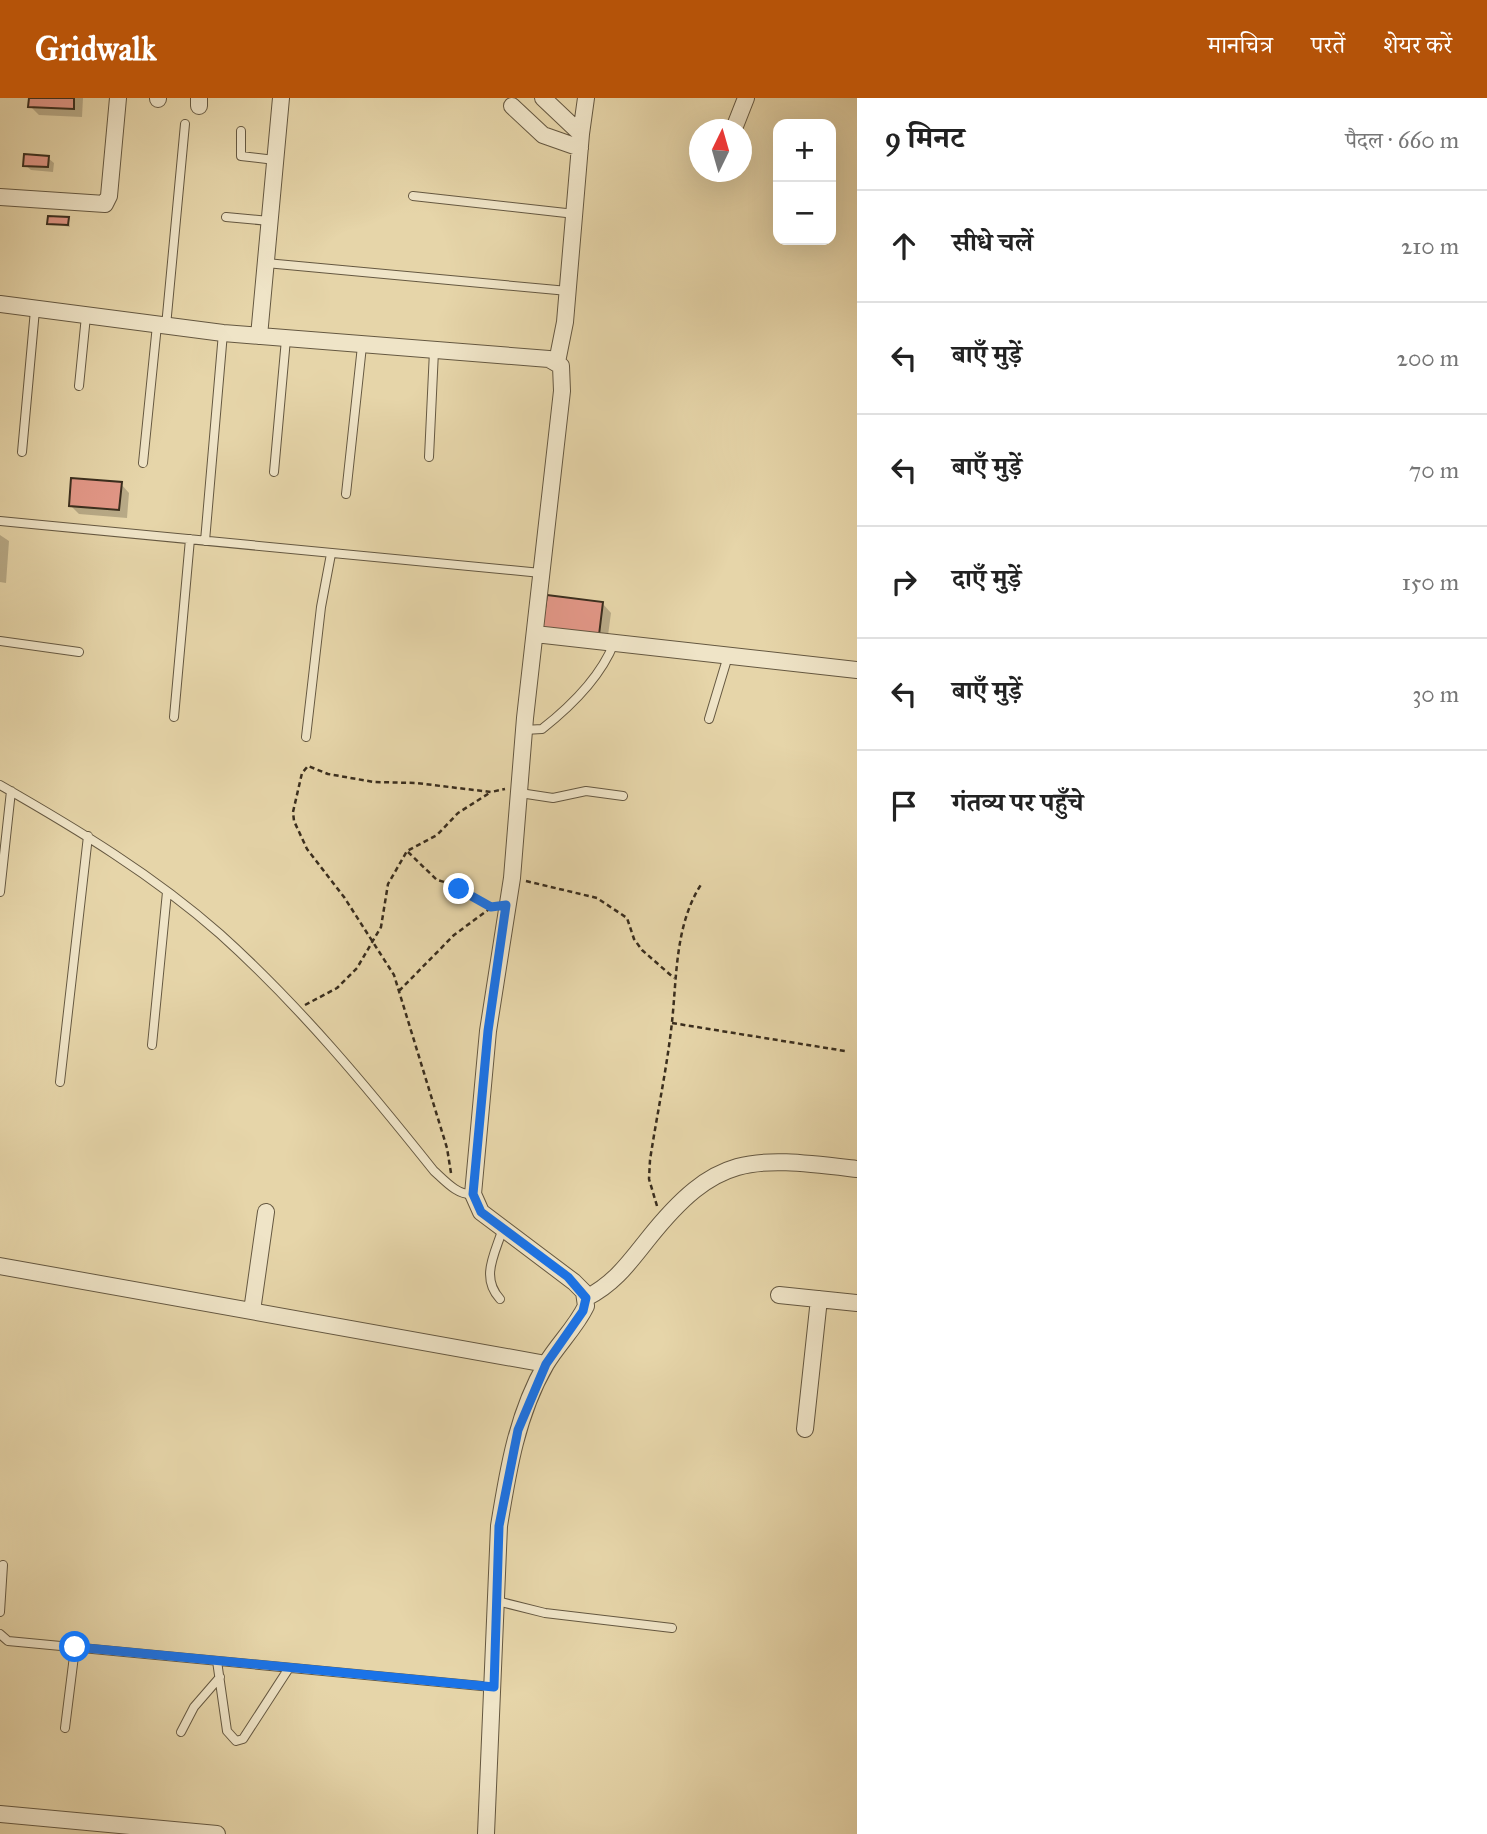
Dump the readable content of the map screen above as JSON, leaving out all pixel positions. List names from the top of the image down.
{
  "north": "top",
  "page": {
    "header": "Gridwalk",
    "nav": ["मानचित्र", "परतें", "शेयर करें"],
    "heading": ["9 मिनट", "पैदल · 660 m"],
    "map_buttons": ["+", "−"],
    "list": [
      ["सीधे चलें", "210 m"],
      ["बाएँ मुड़ें", "200 m"],
      ["बाएँ मुड़ें", "70 m"],
      ["दाएँ मुड़ें", "150 m"],
      ["बाएँ मुड़ें", "30 m"],
      "गंतव्य पर पहुँचे"
    ]
  }
}
